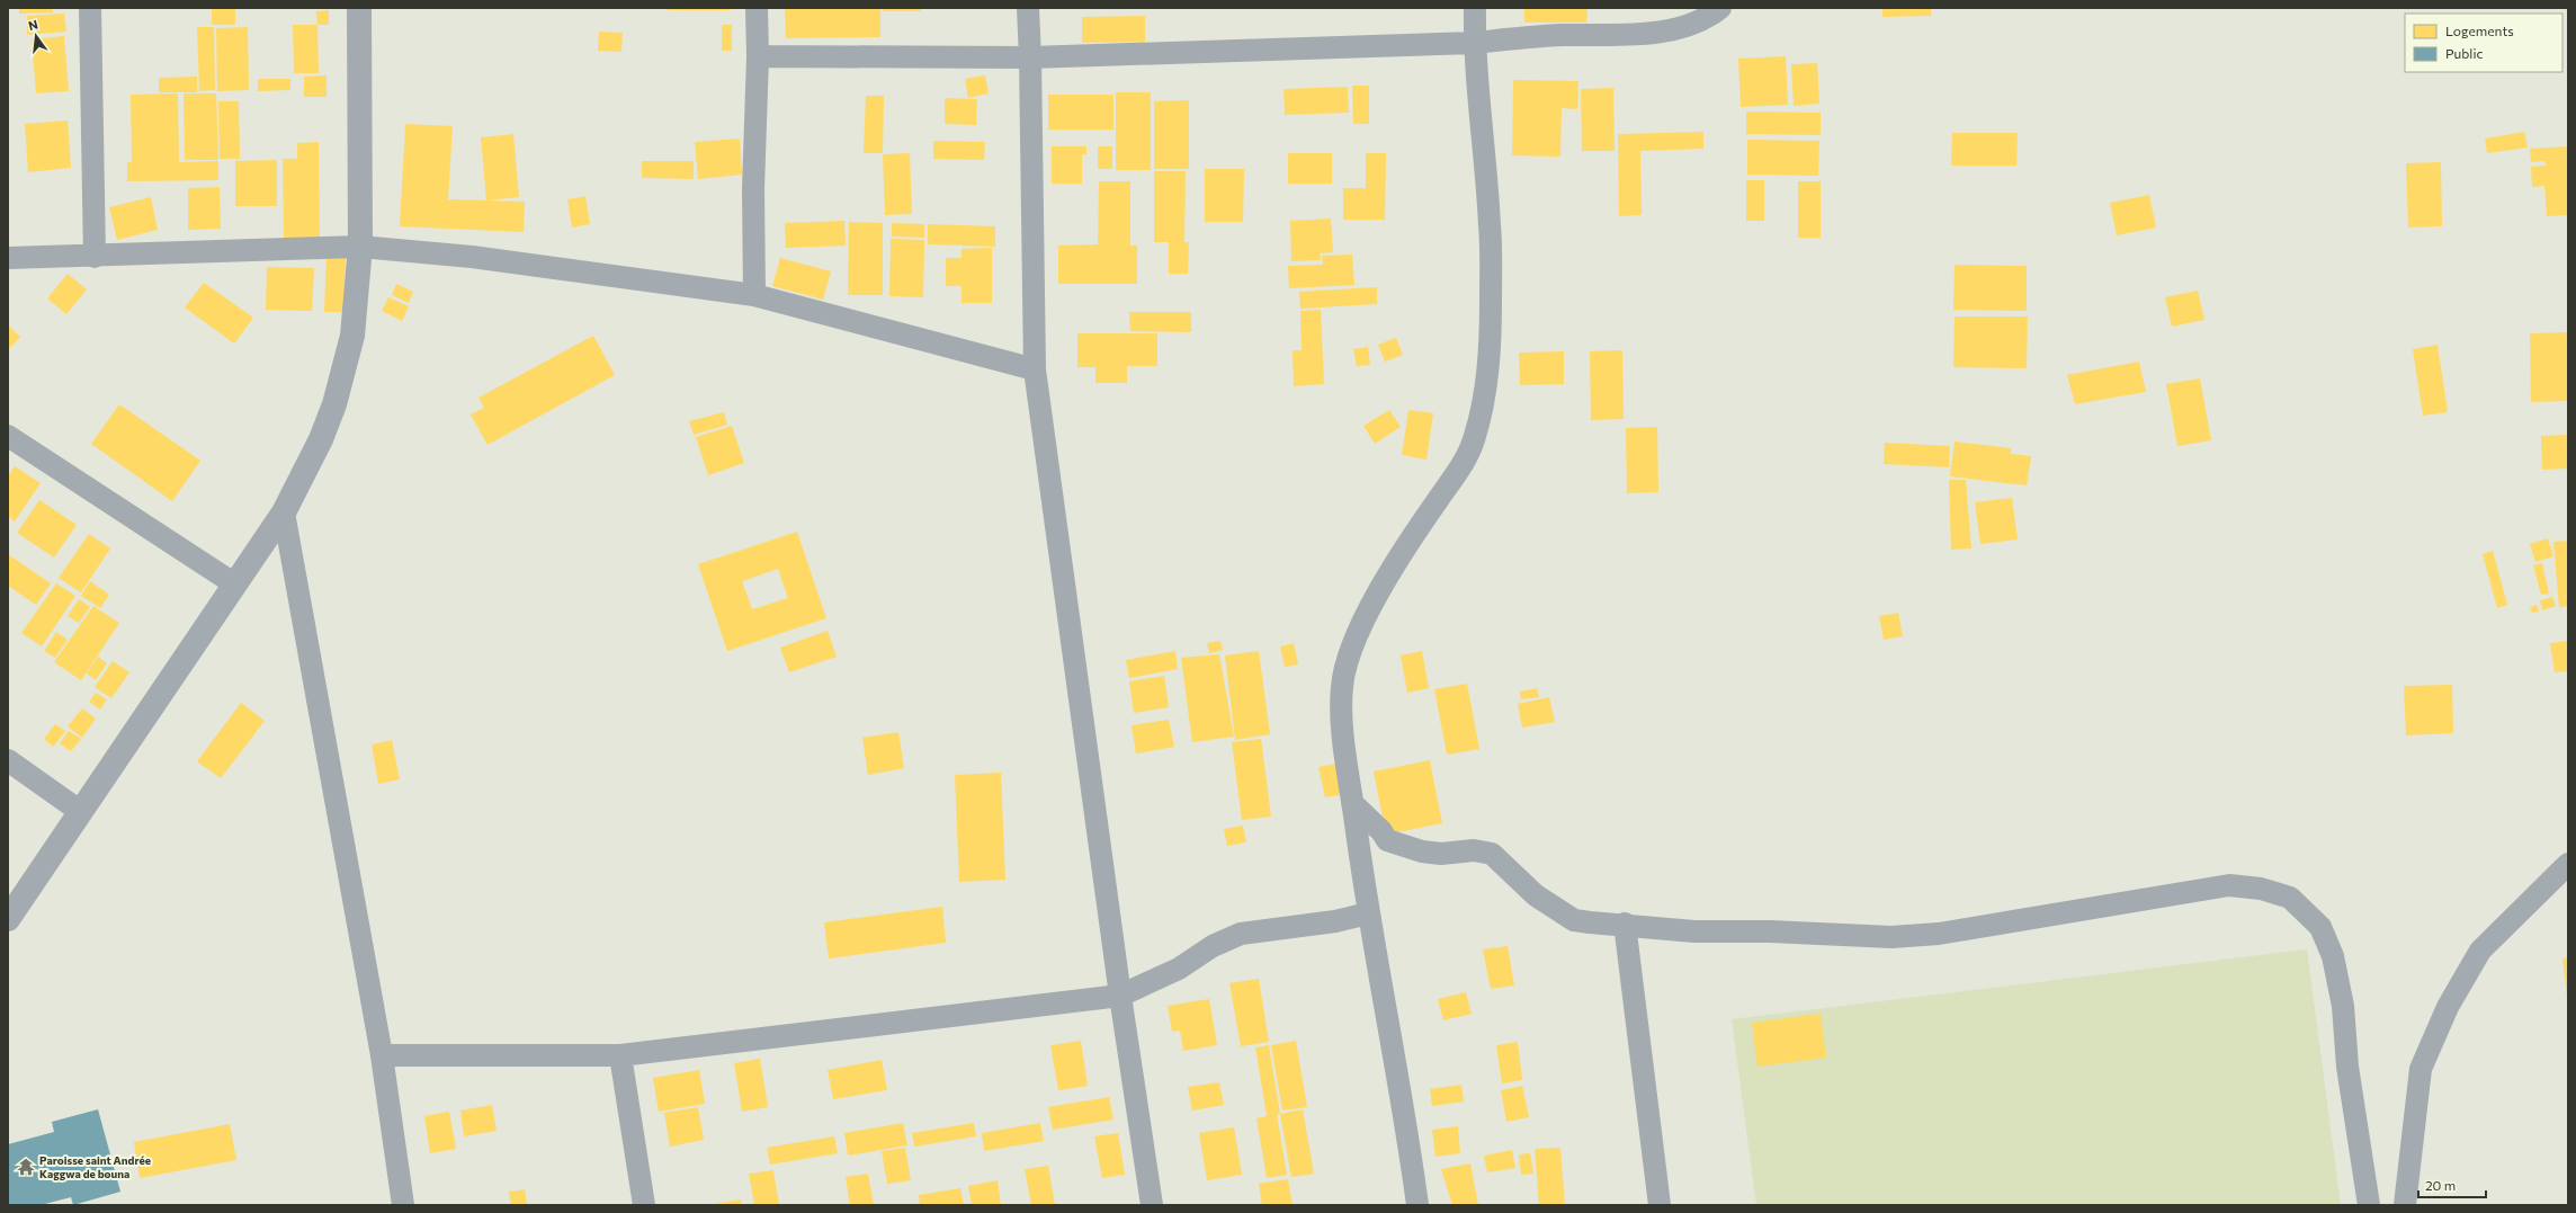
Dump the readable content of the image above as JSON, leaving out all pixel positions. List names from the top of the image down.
{
  "places": {
    "temple": ["Paroisse saint Andrée Kaggwa de bouna"]
  },
  "legend": ["Logements", "Public"],
  "scale_bar": "20 m",
  "north": "top"
}
